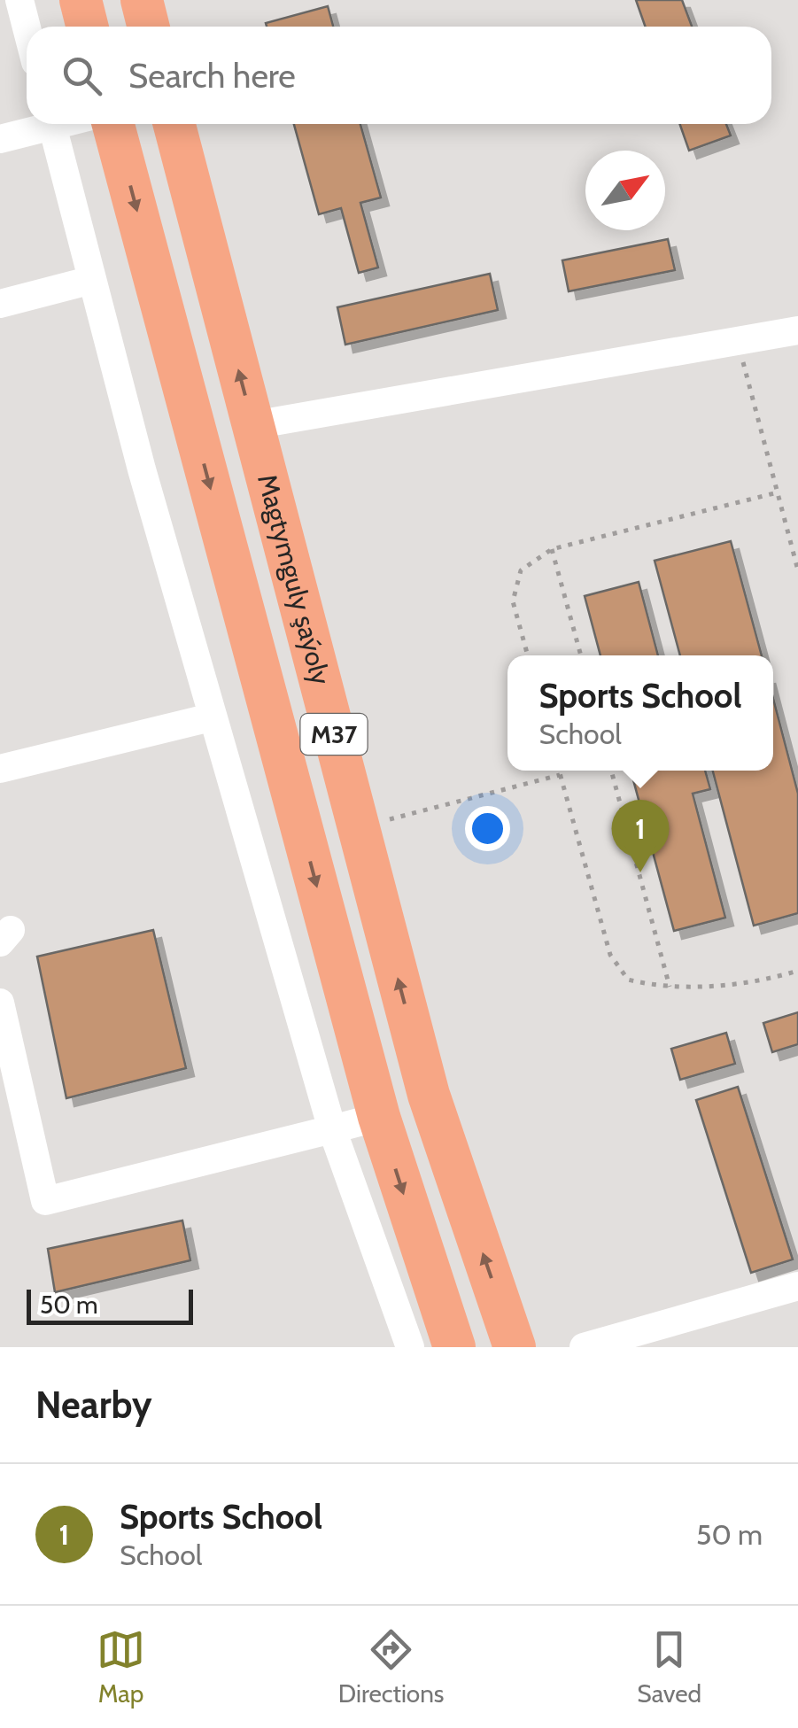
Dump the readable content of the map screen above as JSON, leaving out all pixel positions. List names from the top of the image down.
{
  "streets": {
    "highway": ["Magtymguly şaýoly", "M37"]
  },
  "scale_bar": "50 m",
  "north": "top right",
  "page": {
    "search": "Search here",
    "popup": ["Sports School", "School"],
    "pins": "1",
    "scale": "50 m",
    "heading": "Nearby",
    "list": [
      {
        "mark": "1",
        "name": "Sports School",
        "note": "School",
        "value": "50 m"
      }
    ],
    "nav": ["Map", "Directions", "Saved"]
  }
}
